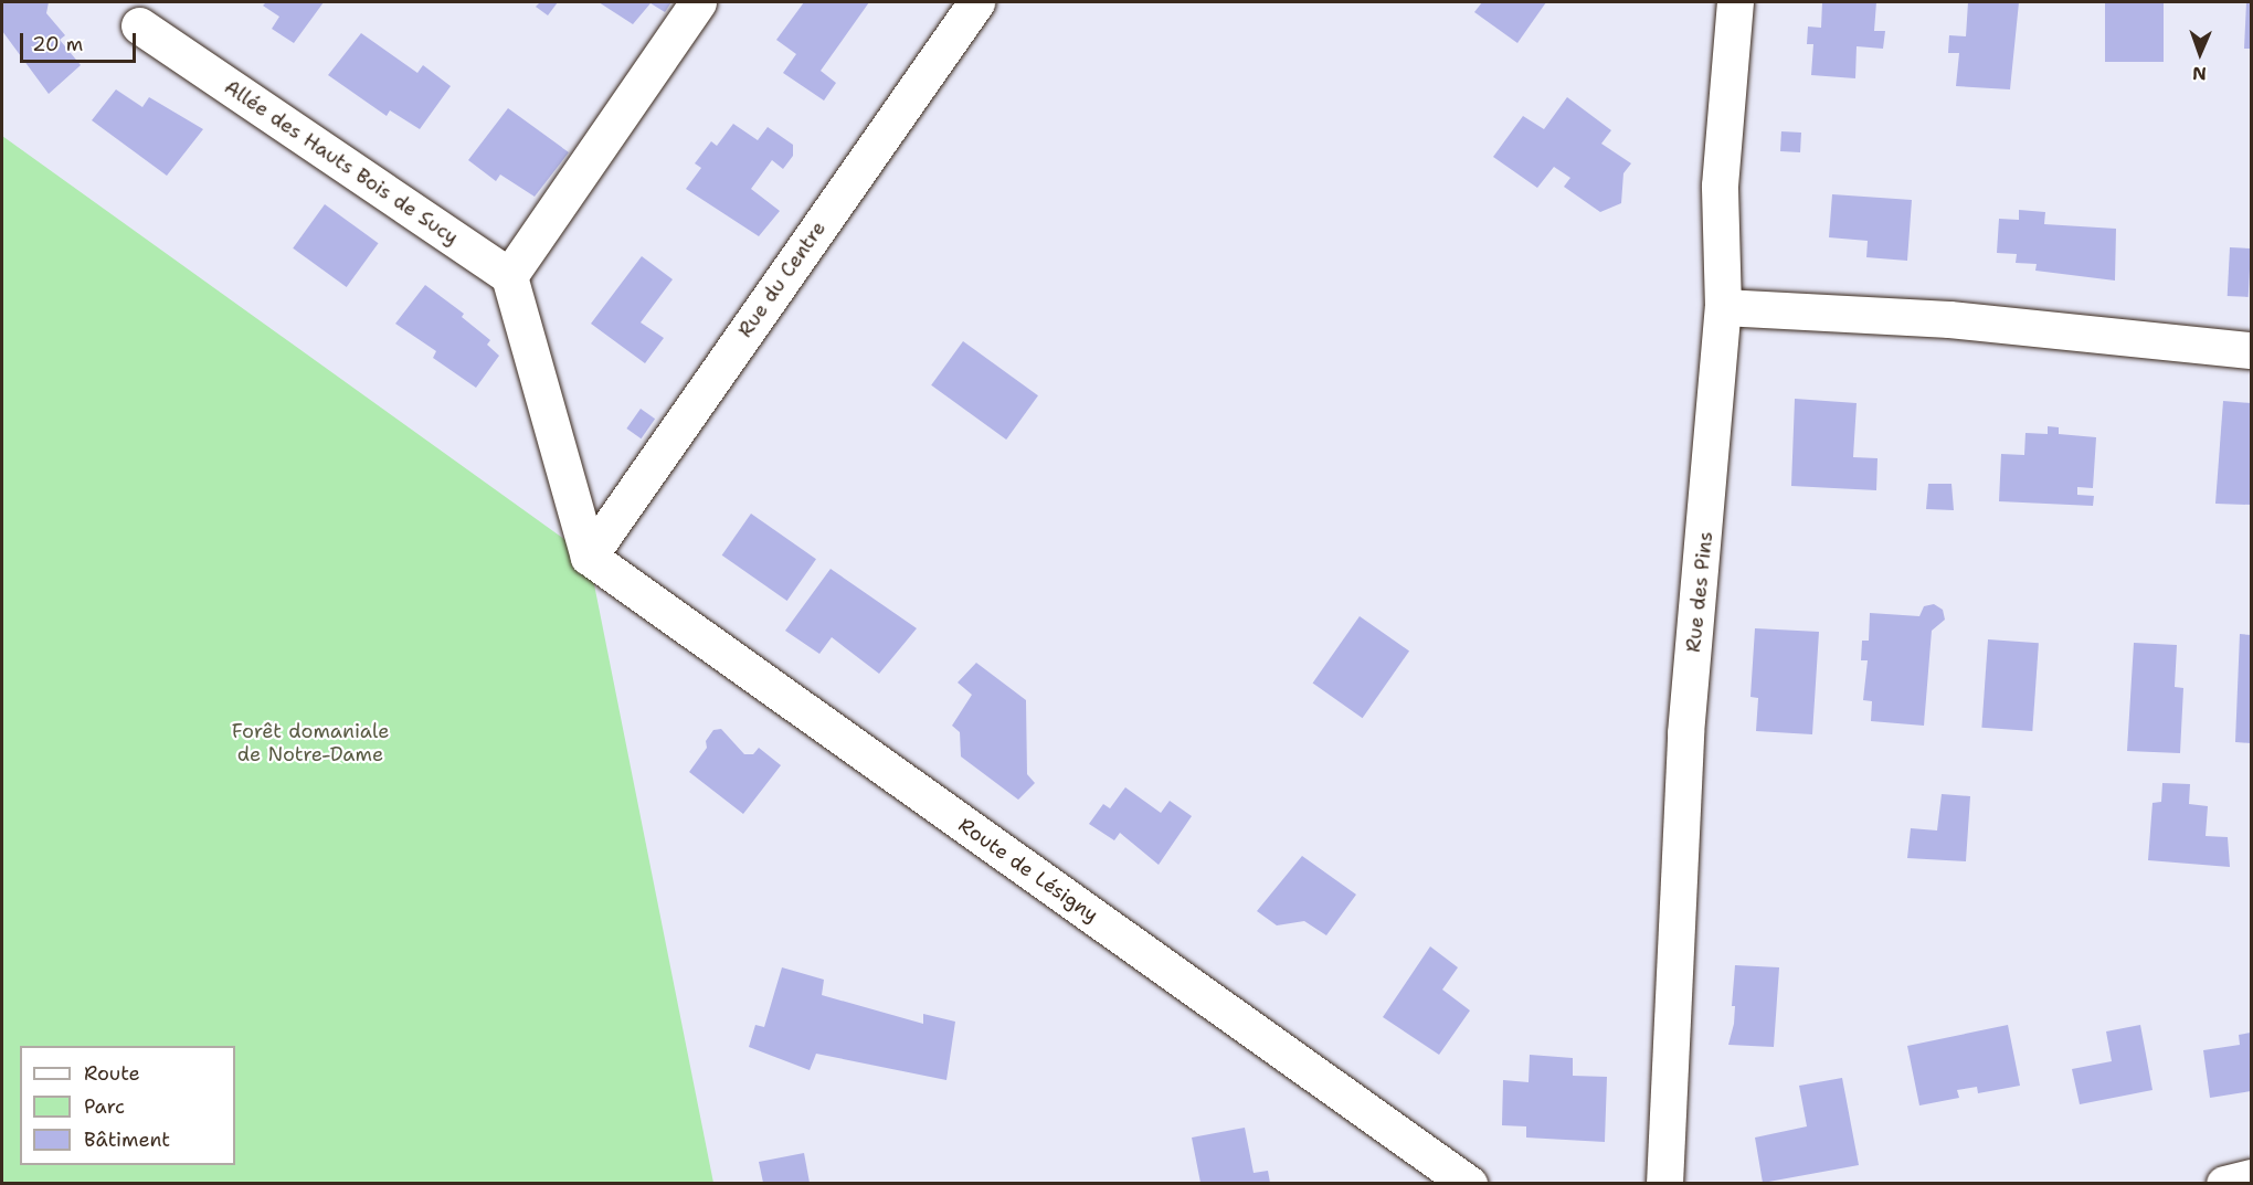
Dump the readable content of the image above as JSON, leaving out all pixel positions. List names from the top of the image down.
{
  "streets": {
    "street": [
      "Allée des Hauts Bois de Sucy",
      "Rue du Centre",
      "Rue des Pins",
      "Route de Lésigny"
    ]
  },
  "crossings": [
    ["Rue du Centre", "Route de Lésigny"]
  ],
  "parks": ["Forêt domaniale de Notre-Dame"],
  "legend": ["Route", "Parc", "Bâtiment"],
  "scale_bar": "20 m",
  "north": "bottom"
}
